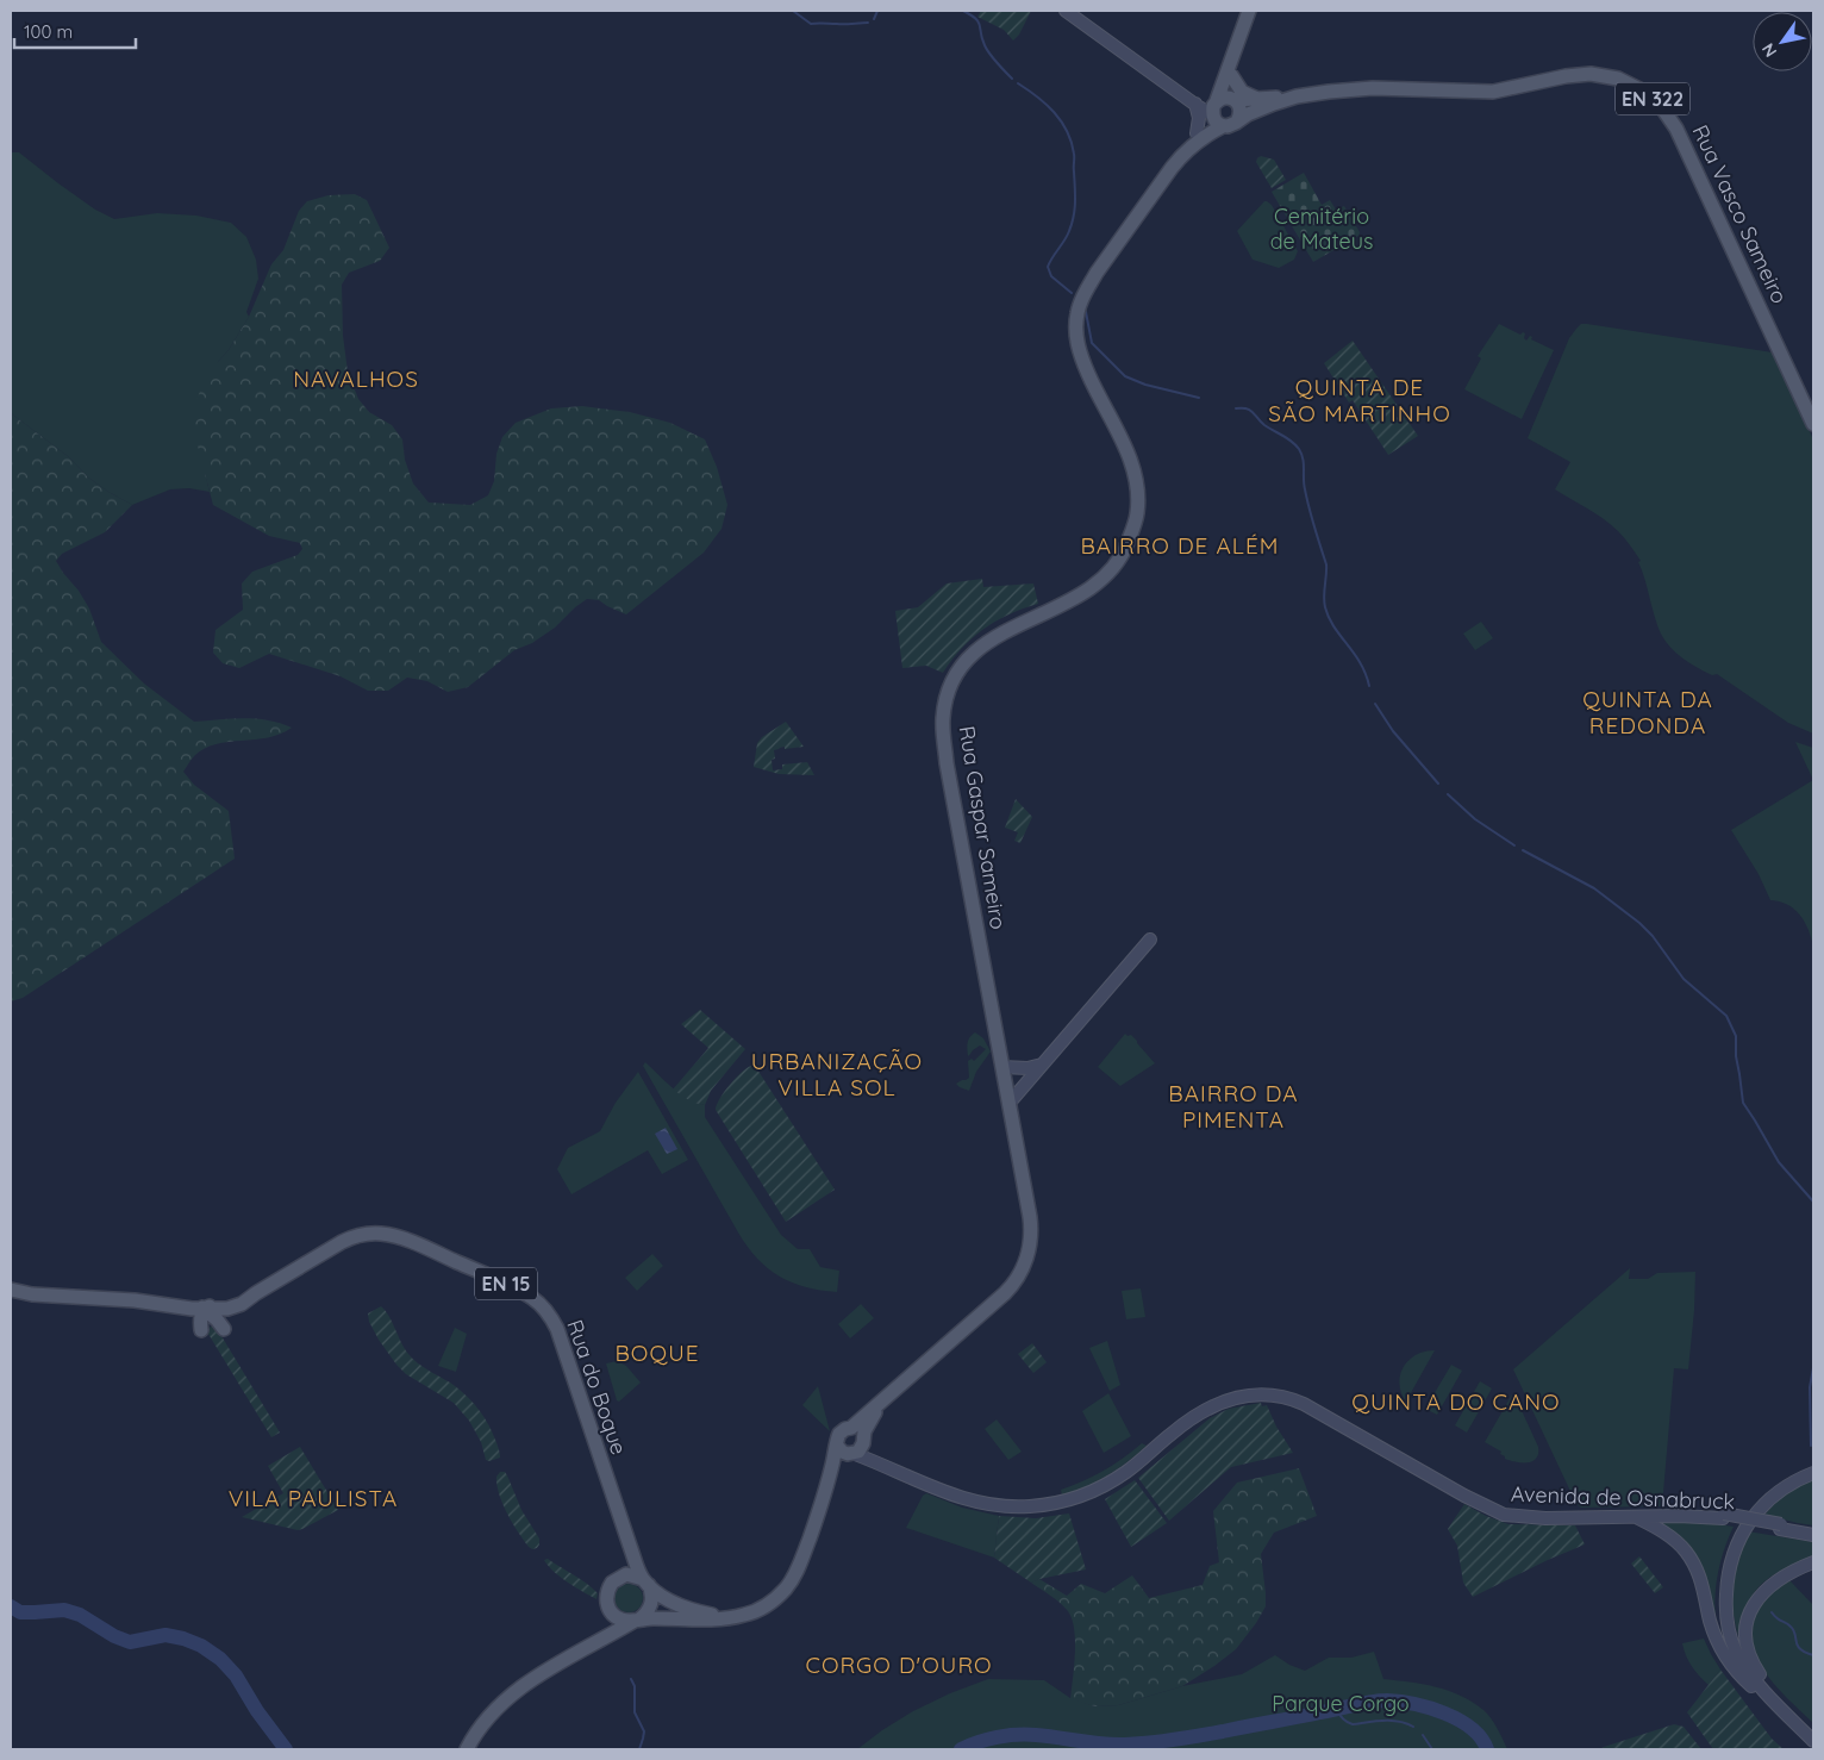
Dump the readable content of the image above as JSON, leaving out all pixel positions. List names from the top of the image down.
{
  "streets": {
    "main road": [
      "EN 322",
      "Rua Vasco Sameiro",
      "Rua Gaspar Sameiro",
      "EN 15",
      "Rua do Boque",
      "Avenida de Osnabruck"
    ]
  },
  "crossings": [
    ["EN 322", "Rua Vasco Sameiro"],
    ["Rua Gaspar Sameiro", "Avenida de Osnabruck"],
    ["EN 15", "Rua do Boque"]
  ],
  "districts": [
    "NAVALHOS",
    "QUINTA DE SÃO MARTINHO",
    "BAIRRO DE ALÉM",
    "QUINTA DA REDONDA",
    "URBANIZAÇÃO VILLA SOL",
    "BAIRRO DA PIMENTA",
    "BOQUE",
    "QUINTA DO CANO",
    "VILA PAULISTA",
    "CORGO D'OURO"
  ],
  "parks": ["Cemitério de Mateus", "Parque Corgo"],
  "scale_bar": "100 m",
  "north": "bottom left"
}
